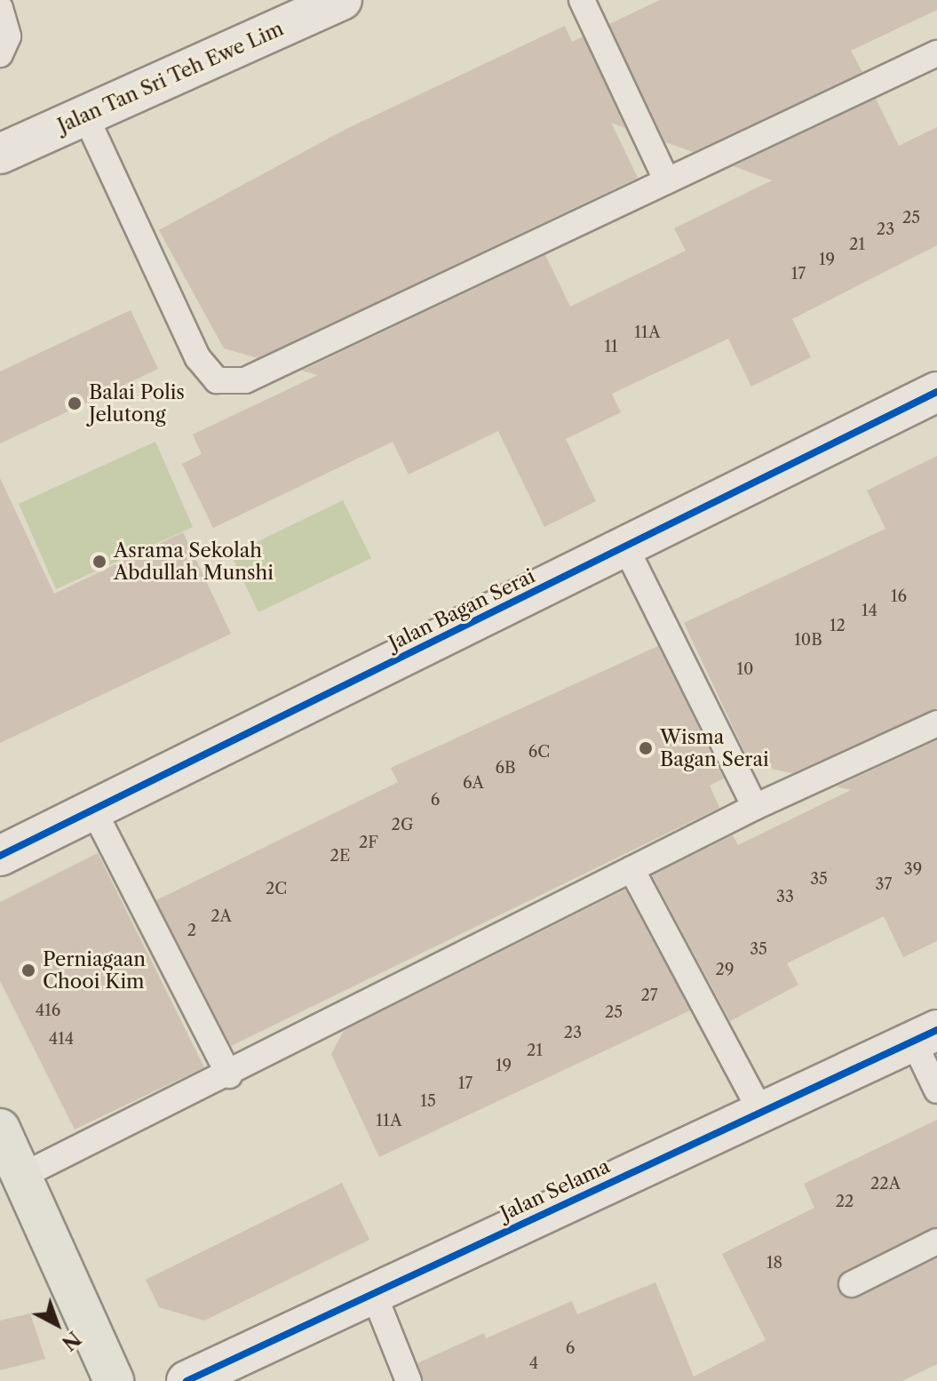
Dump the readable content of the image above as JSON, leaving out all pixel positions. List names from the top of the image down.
{
  "streets": {
    "street": ["Jalan Tan Sri Teh Ewe Lim", "Jalan Bagan Serai", "Jalan Selama"]
  },
  "places": [
    "Balai Polis Jelutong",
    "Asrama Sekolah Abdullah Munshi",
    "Wisma Bagan Serai",
    "Perniagaan Chooi Kim"
  ],
  "house_numbers": [
    "25",
    "23",
    "21",
    "19",
    "17",
    "11A",
    "11",
    "16",
    "14",
    "12",
    "10B",
    "10",
    "6C",
    "6B",
    "6A",
    "6",
    "2G",
    "2F",
    "2E",
    "39",
    "35",
    "37",
    "2C",
    "33",
    "2A",
    "2",
    "35",
    "29",
    "27",
    "416",
    "25",
    "23",
    "414",
    "21",
    "19",
    "17",
    "15",
    "11A",
    "22A",
    "22",
    "18",
    "6",
    "4"
  ],
  "north": "bottom right"
}
